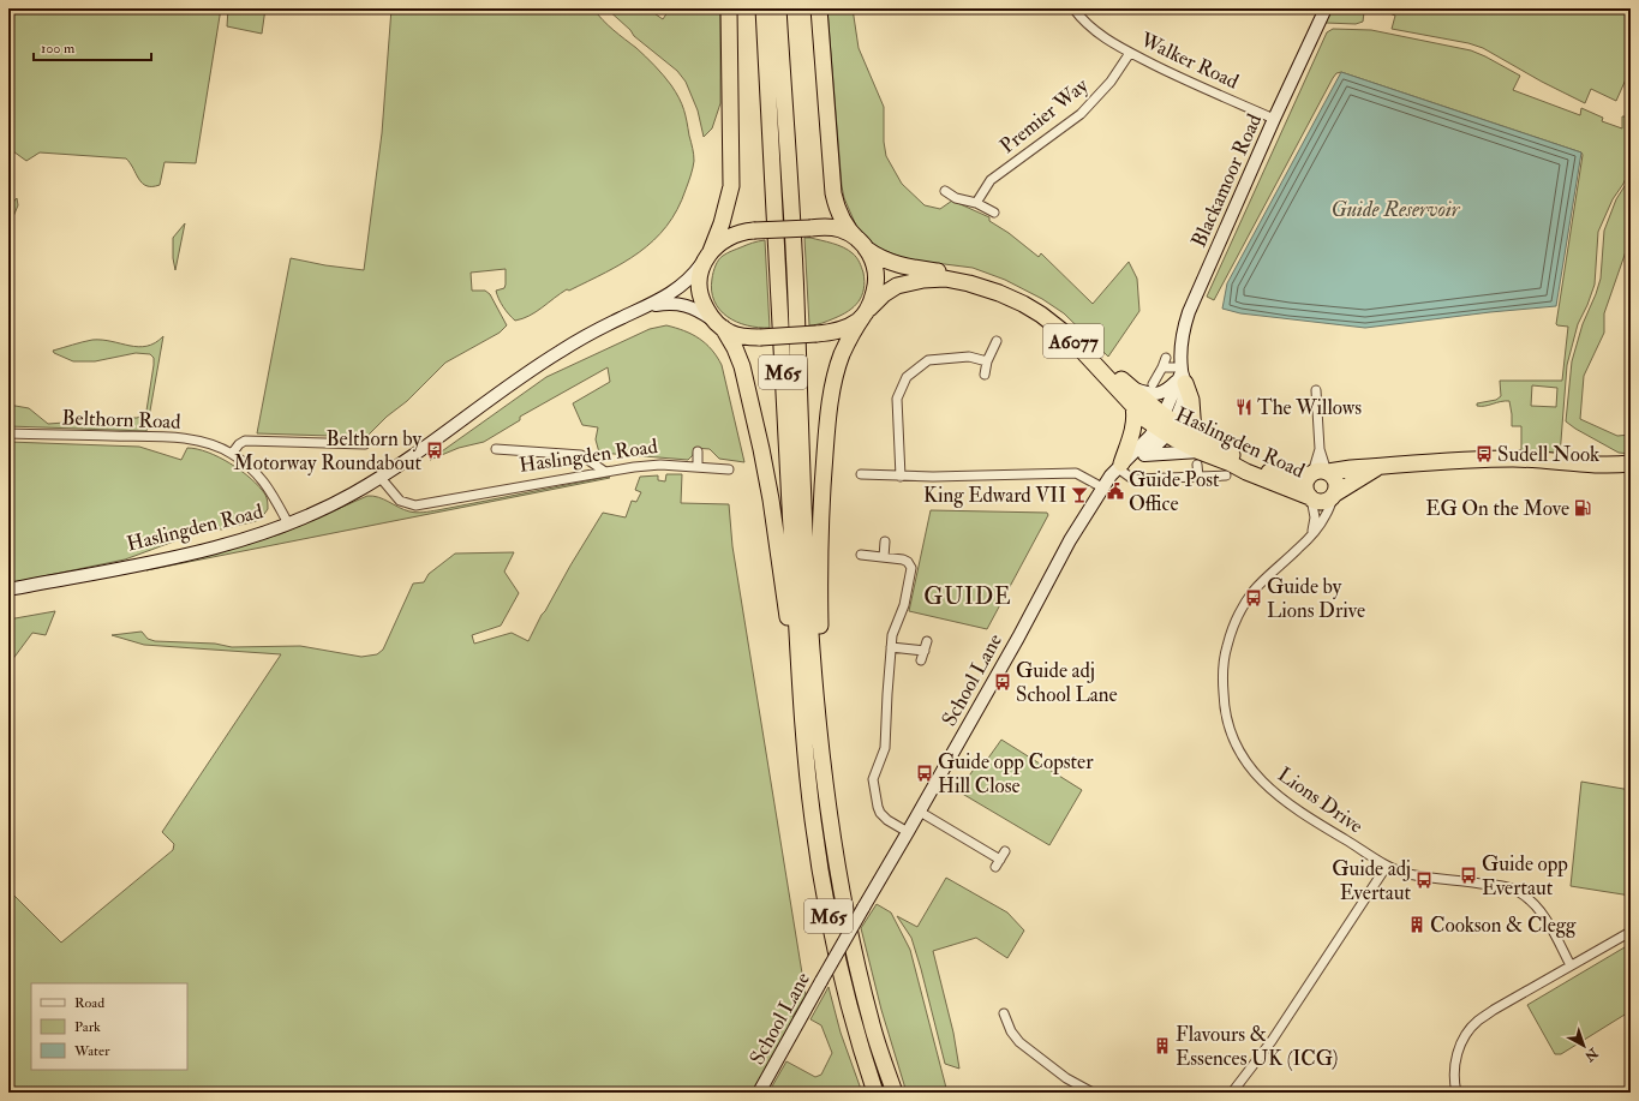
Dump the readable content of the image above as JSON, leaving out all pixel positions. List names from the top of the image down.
{
  "streets": {
    "highway": ["A6077", "M65", "Haslingden Road"],
    "main road": ["Blackamoor Road", "School Lane"],
    "street": [
      "Walker Road",
      "Premier Way",
      "Belthorn Road",
      "Lions Drive"
    ]
  },
  "crossings": [
    ["Walker Road", "Premier Way"],
    ["Walker Road", "Blackamoor Road"],
    ["Blackamoor Road", "Haslingden Road"],
    ["Blackamoor Road", "School Lane"],
    ["A6077", "Haslingden Road"],
    ["A6077", "Lions Drive"],
    ["Belthorn Road", "Haslingden Road"],
    ["Haslingden Road", "School Lane"],
    ["Haslingden Road", "Lions Drive"]
  ],
  "districts": ["GUIDE"],
  "water": ["Guide Reservoir"],
  "places": {
    "restaurant": ["The Willows"],
    "bus stop": [
      "Belthorn by Motorway Roundabout",
      "Sudell Nook",
      "Guide by Lions Drive",
      "Guide adj School Lane",
      "Guide opp Copster Hill Close",
      "Guide opp Evertaut",
      "Guide adj Evertaut"
    ],
    "public building": ["Guide Post Office"],
    "bar": ["King Edward VII"],
    "fuel station": ["EG On the Move"],
    "building": ["Cookson & Clegg", "Flavours & Essences UK (ICG)"]
  },
  "legend": ["Road", "Park", "Water"],
  "scale_bar": "100 m",
  "north": "bottom right"
}
